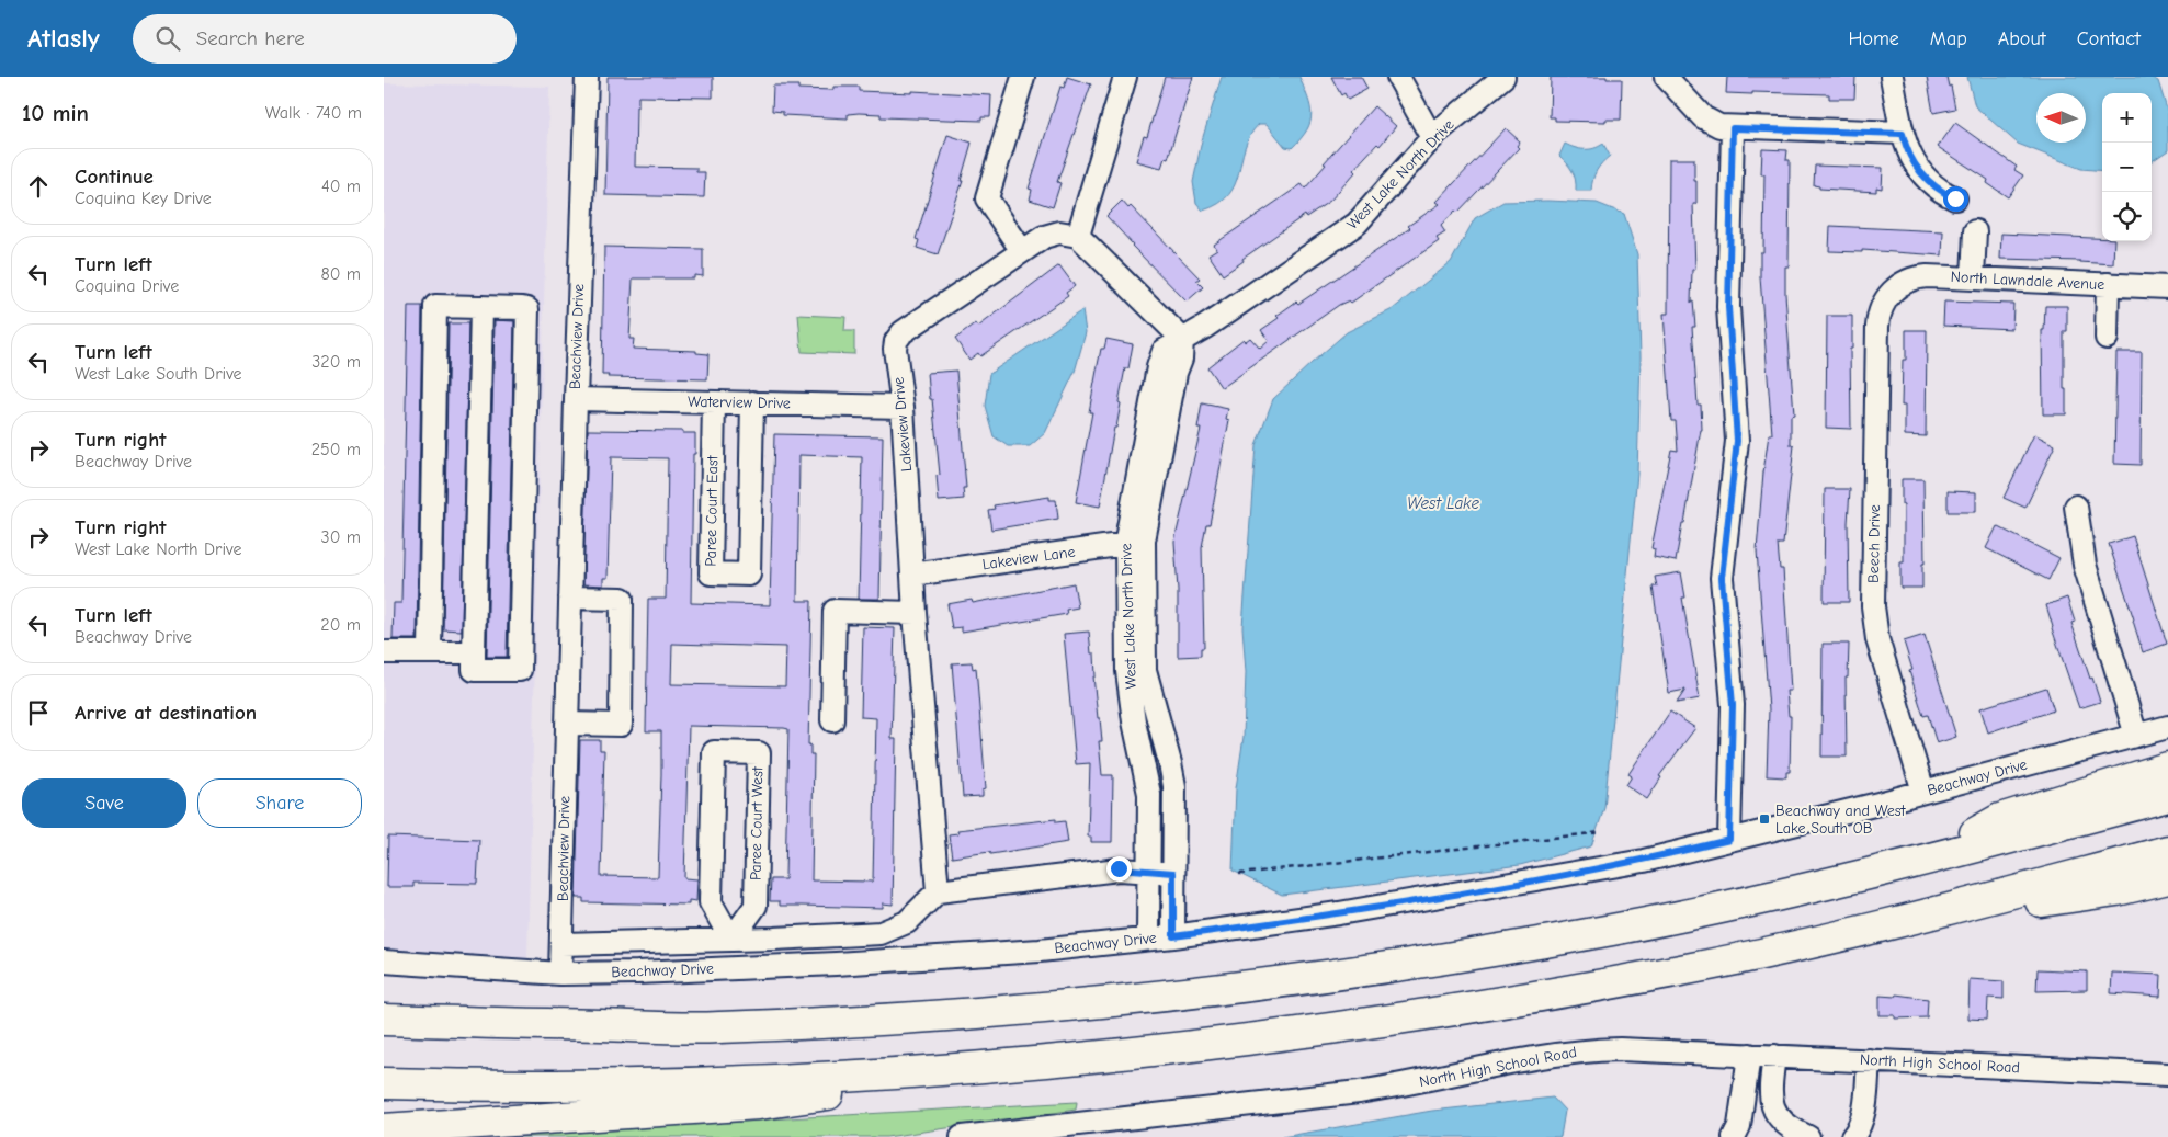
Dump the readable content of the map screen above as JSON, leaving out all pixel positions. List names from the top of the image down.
{
  "streets": {
    "street": [
      "West Lake North Drive",
      "North Lawndale Avenue",
      "Beachview Drive",
      "Waterview Drive",
      "Lakeview Drive",
      "Paree Court East",
      "Beech Drive",
      "Lakeview Lane",
      "Beachway Drive",
      "Paree Court West",
      "North High School Road"
    ]
  },
  "crossings": [
    ["West Lake North Drive", "Lakeview Lane"],
    ["West Lake North Drive", "Beachway Drive"],
    ["North Lawndale Avenue", "Beech Drive"],
    ["Beachview Drive", "Waterview Drive"],
    ["Beachview Drive", "Beachway Drive"],
    ["Waterview Drive", "Lakeview Drive"],
    ["Waterview Drive", "Paree Court East"],
    ["Lakeview Drive", "Lakeview Lane"],
    ["Lakeview Drive", "Beachway Drive"],
    ["Beech Drive", "Beachway Drive"],
    ["Beachway Drive", "Paree Court West"]
  ],
  "water": ["West Lake"],
  "places": {
    "transit": ["Beachway and West Lake South OB"]
  },
  "north": "left",
  "page": {
    "header": "Atlasly",
    "search": "Search here",
    "nav": [
      "Home",
      "Map",
      "About",
      "Contact"
    ],
    "heading": ["10 min", "Walk · 740 m"],
    "map_buttons": ["+", "−"],
    "list": [
      ["Continue", "Coquina Key Drive", "40 m"],
      ["Turn left", "Coquina Drive", "80 m"],
      ["Turn left", "West Lake South Drive", "320 m"],
      ["Turn right", "Beachway Drive", "250 m"],
      ["Turn right", "West Lake North Drive", "30 m"],
      ["Turn left", "Beachway Drive", "20 m"],
      "Arrive at destination"
    ],
    "buttons": ["Save", "Share"]
  }
}
